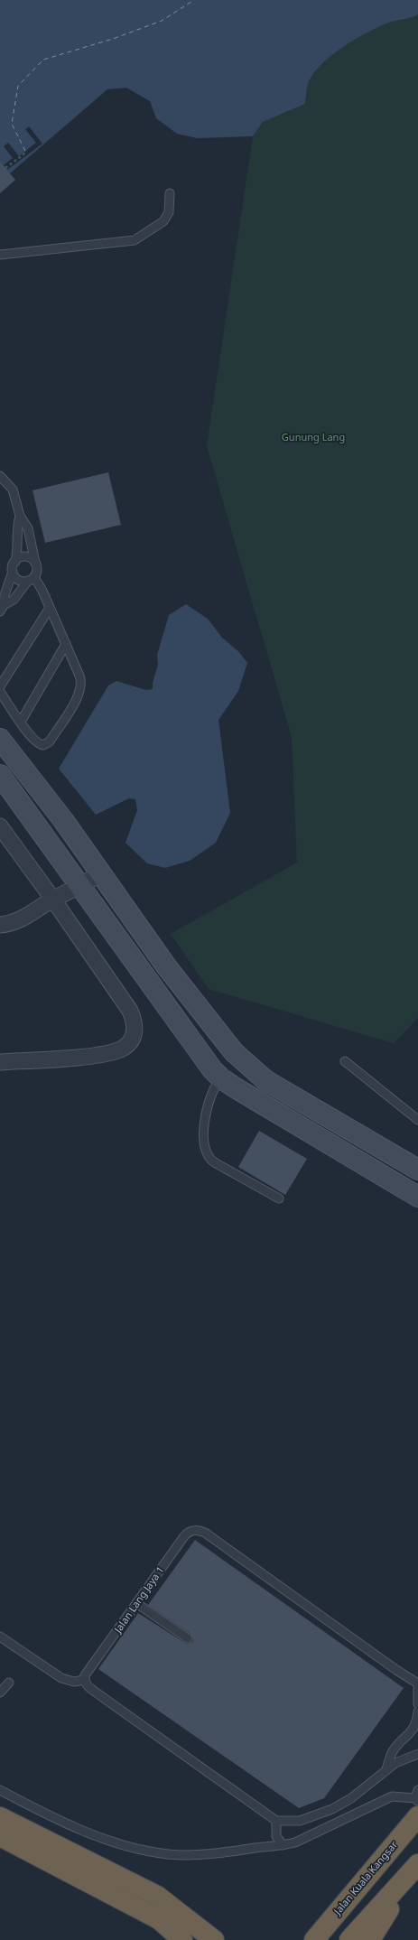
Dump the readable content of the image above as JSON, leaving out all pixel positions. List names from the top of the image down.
{
  "streets": {
    "highway": ["Jalan Kuala Kangsar"],
    "lane": ["Jalan Lang Jaya 1"]
  },
  "parks": ["Gunung Lang"]
}
